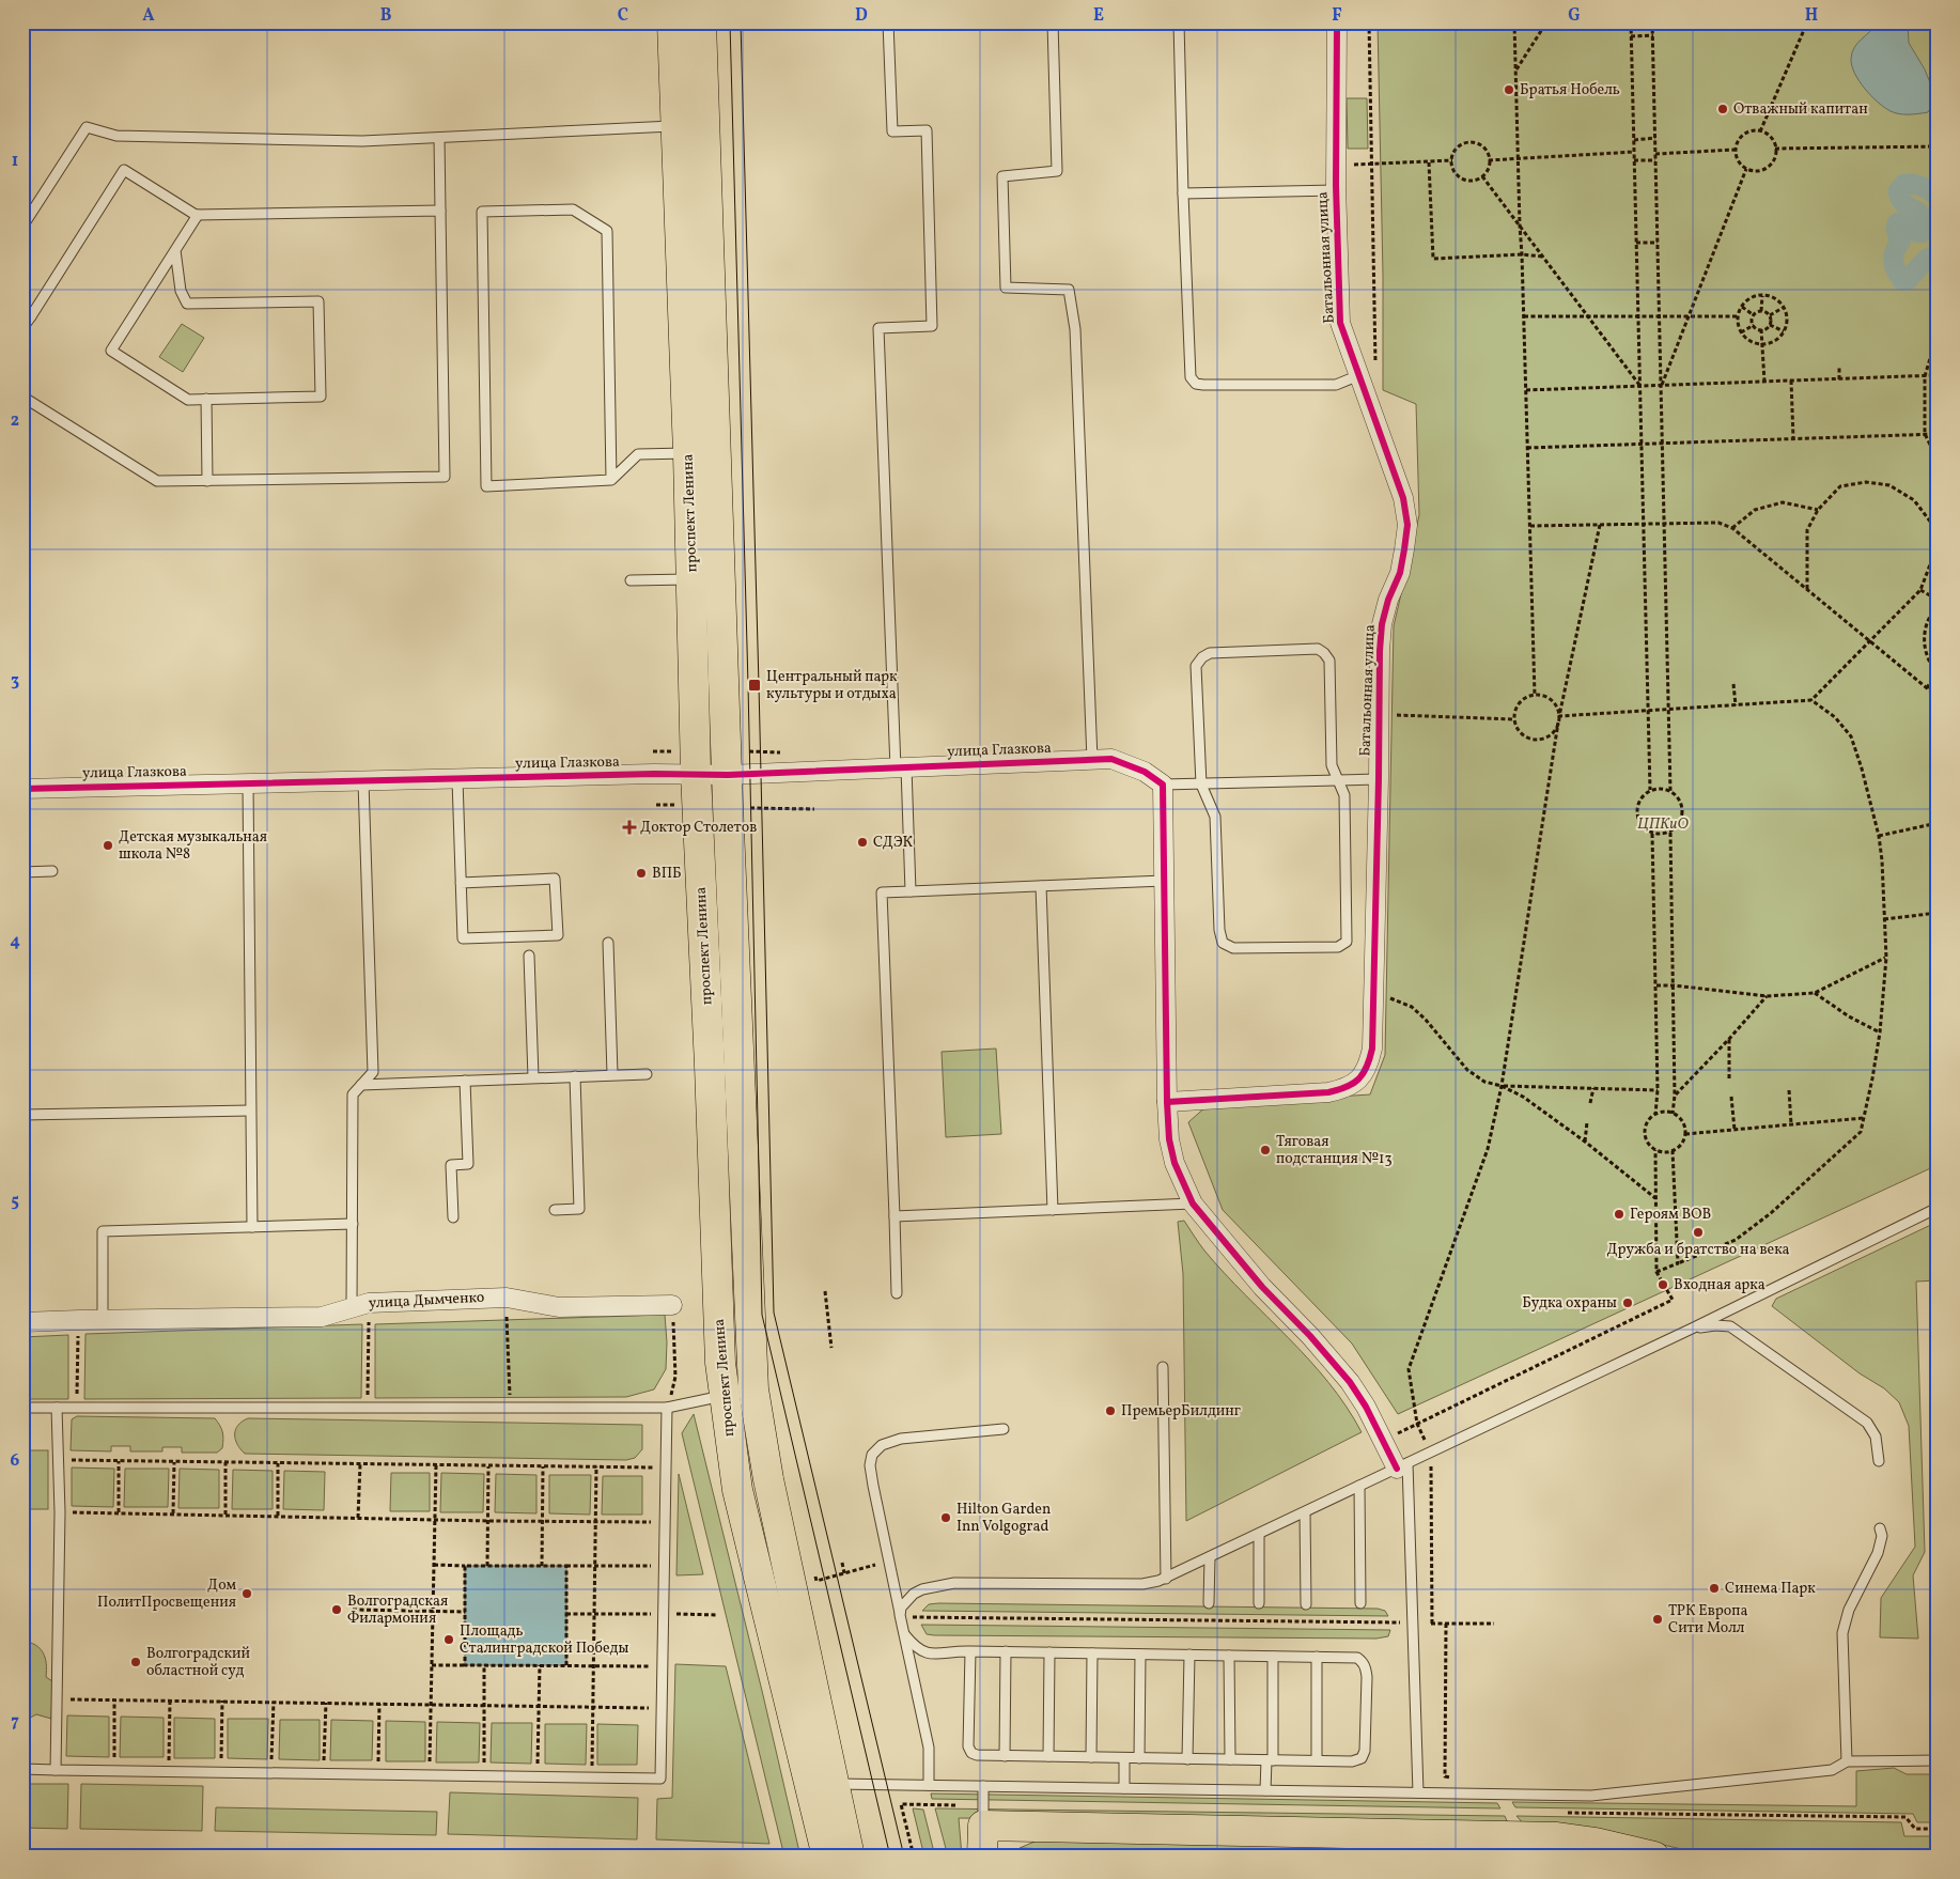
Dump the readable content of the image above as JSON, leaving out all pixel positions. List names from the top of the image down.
{
  "streets": {
    "main road": ["проспект Ленина"],
    "street": ["Батальонная улица", "улица Глазкова", "улица Дымченко"]
  },
  "crossings": [
    ["проспект Ленина", "улица Глазкова"]
  ],
  "parks": ["ЦПКиО"],
  "places": {
    "other": [
      "Братья Нобель",
      "Отважный капитан",
      "СДЭК",
      "Детская музыкальная школа №8",
      "ВПБ",
      "Тяговая подстанция №13",
      "Героям ВОВ",
      "Дружба и братство на века",
      "Входная арка",
      "Будка охраны",
      "ПремьерБилдинг",
      "Hilton Garden Inn Volgograd",
      "Синема Парк",
      "Дом ПолитПросвещения",
      "Волгоградская Филармония",
      "ТРК Европа Сити Молл",
      "Площадь Сталинградской Победы",
      "Волгоградский областной суд"
    ],
    "transit": ["Центральный парк культуры и отдыха"],
    "health": ["Доктор Столетов"]
  },
  "grid": {
    "columns": [
      "A",
      "B",
      "C",
      "D",
      "E",
      "F",
      "G",
      "H"
    ],
    "rows": [
      "1",
      "2",
      "3",
      "4",
      "5",
      "6",
      "7"
    ]
  }
}
